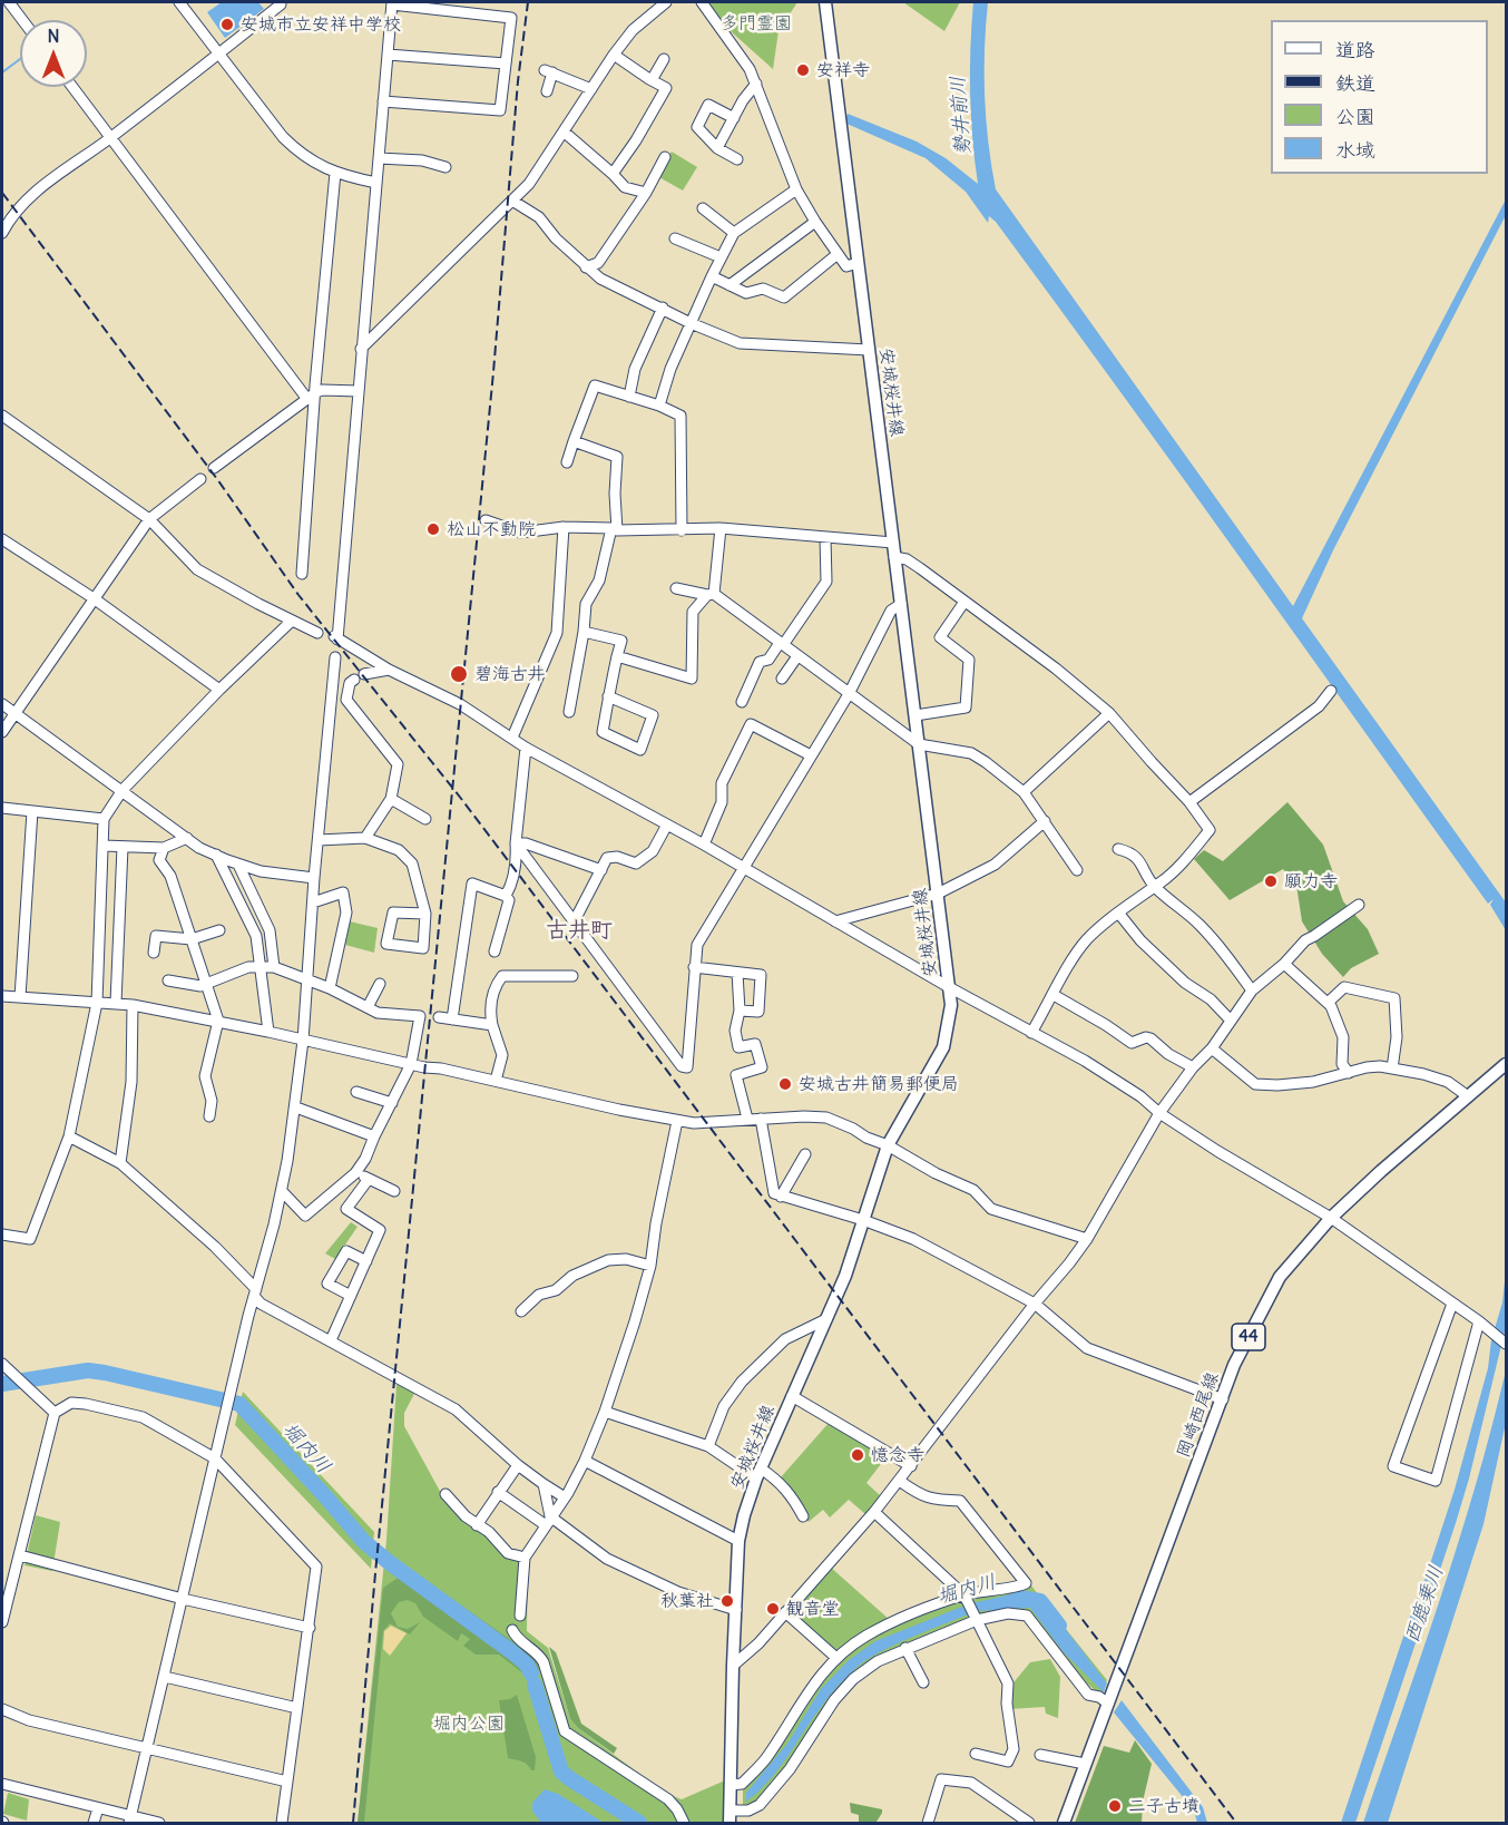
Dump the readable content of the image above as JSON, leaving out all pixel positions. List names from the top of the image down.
{
  "streets": {
    "main road": ["安城桜井線", "44", "岡崎西尾線"]
  },
  "districts": ["古井町"],
  "water": ["勢井前川", "堀内川", "西鹿乗川"],
  "parks": ["多門霊園", "堀内公園"],
  "places": [
    "安城市立安祥中学校",
    "安祥寺",
    "松山不動院",
    "碧海古井",
    "願力寺",
    "安城古井簡易郵便局",
    "憶念寺",
    "秋葉社",
    "観音堂",
    "二子古墳"
  ],
  "legend": [
    "道路",
    "鉄道",
    "公園",
    "水域"
  ],
  "north": "top"
}
